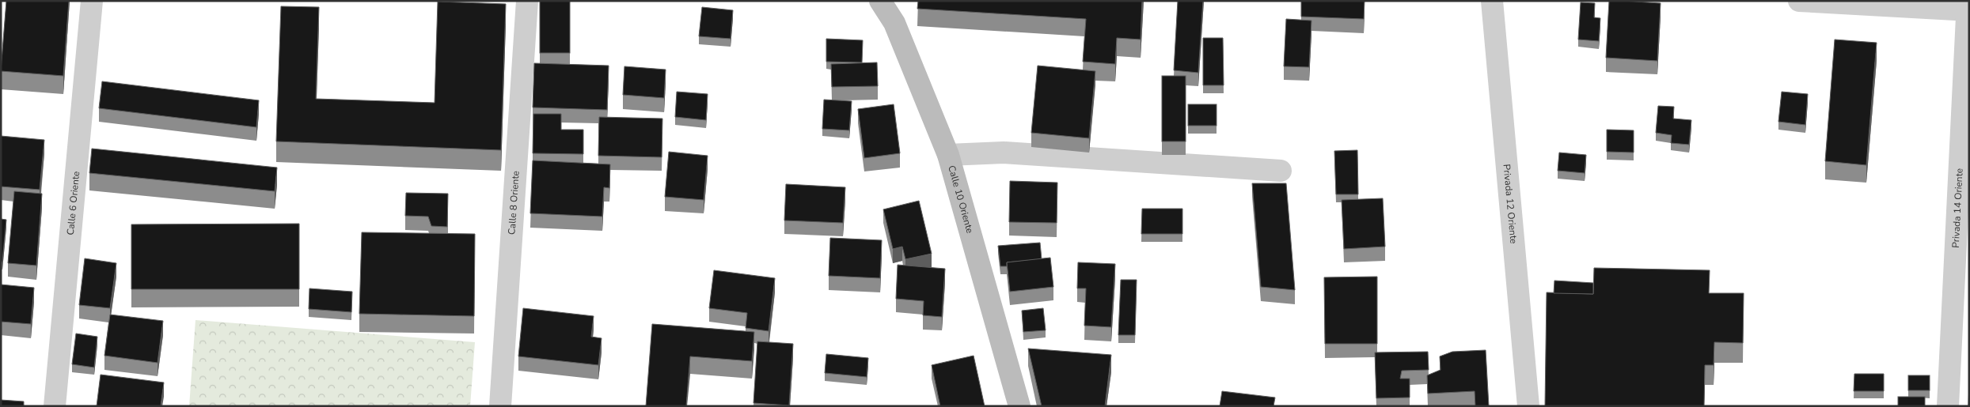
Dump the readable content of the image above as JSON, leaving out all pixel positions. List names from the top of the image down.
{
  "streets": {
    "main road": ["Calle 10 Oriente"],
    "street": [
      "Calle 6 Oriente",
      "Calle 8 Oriente",
      "Privada 12 Oriente",
      "Privada 14 Oriente"
    ]
  }
}
